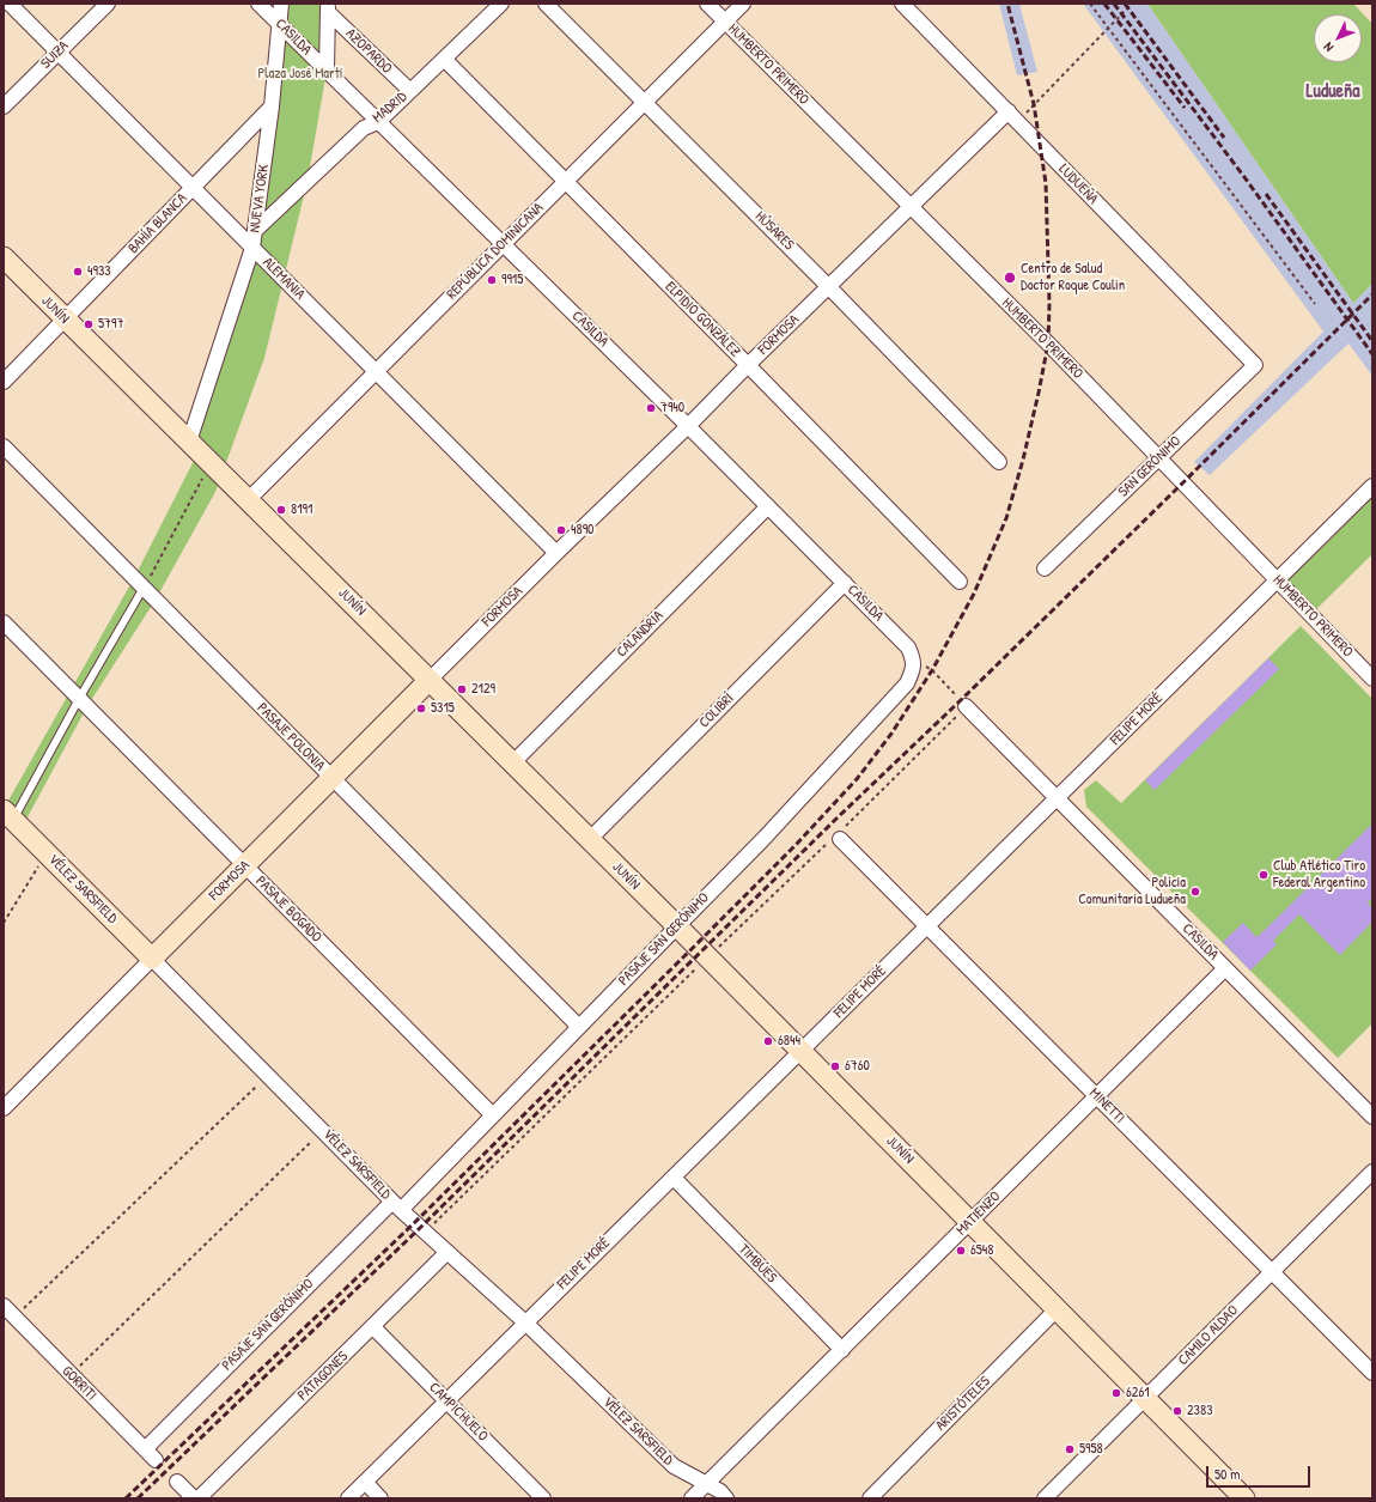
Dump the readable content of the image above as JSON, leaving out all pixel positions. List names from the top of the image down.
{
  "streets": {
    "main road": ["JUNÍN", "FORMOSA", "VÉLEZ SARSFIELD"],
    "street": [
      "CASILDA",
      "AZOPARDO",
      "SUIZA",
      "HUMBERTO PRIMERO",
      "MADRID",
      "LUDUEÑA",
      "NUEVA YORK",
      "BAHÍA BLANCA",
      "HÚSARES",
      "REPÚBLICA DOMINICANA",
      "ALEMANIA",
      "ELPIDIO GONZÁLEZ",
      "SAN GERÓNIMO",
      "CALANDRIA",
      "COLIBRÍ",
      "FELIPE MORÉ",
      "PASAJE POLONIA",
      "PASAJE BOGADO",
      "PASAJE SAN GERÓNIMO",
      "MINETTI",
      "MATIENZO",
      "TIMBÚES",
      "CAMILO ALDAO",
      "PATAGONES",
      "GORRITI",
      "ARISTÓTELES",
      "CAMPICHUELO"
    ]
  },
  "crossings": [
    ["CASILDA", "MADRID"],
    ["CASILDA", "NUEVA YORK"],
    ["CASILDA", "REPÚBLICA DOMINICANA"],
    ["CASILDA", "FORMOSA"],
    ["CASILDA", "CALANDRIA"],
    ["CASILDA", "COLIBRÍ"],
    ["CASILDA", "FELIPE MORÉ"],
    ["CASILDA", "PASAJE SAN GERÓNIMO"],
    ["CASILDA", "MATIENZO"],
    ["AZOPARDO", "MADRID"],
    ["SUIZA", "ALEMANIA"],
    ["HUMBERTO PRIMERO", "REPÚBLICA DOMINICANA"],
    ["HUMBERTO PRIMERO", "FORMOSA"],
    ["HUMBERTO PRIMERO", "SAN GERÓNIMO"],
    ["HUMBERTO PRIMERO", "FELIPE MORÉ"],
    ["MADRID", "NUEVA YORK"],
    ["MADRID", "ELPIDIO GONZÁLEZ"],
    ["LUDUEÑA", "FORMOSA"],
    ["LUDUEÑA", "SAN GERÓNIMO"],
    ["NUEVA YORK", "BAHÍA BLANCA"],
    ["NUEVA YORK", "ALEMANIA"],
    ["NUEVA YORK", "JUNÍN"],
    ["BAHÍA BLANCA", "ALEMANIA"],
    ["BAHÍA BLANCA", "JUNÍN"],
    ["HÚSARES", "REPÚBLICA DOMINICANA"],
    ["HÚSARES", "FORMOSA"],
    ["REPÚBLICA DOMINICANA", "ALEMANIA"],
    ["REPÚBLICA DOMINICANA", "JUNÍN"],
    ["REPÚBLICA DOMINICANA", "ELPIDIO GONZÁLEZ"],
    ["ALEMANIA", "FORMOSA"],
    ["JUNÍN", "FORMOSA"],
    ["JUNÍN", "CALANDRIA"],
    ["JUNÍN", "COLIBRÍ"],
    ["JUNÍN", "FELIPE MORÉ"],
    ["JUNÍN", "PASAJE SAN GERÓNIMO"],
    ["JUNÍN", "MATIENZO"],
    ["JUNÍN", "CAMILO ALDAO"],
    ["JUNÍN", "ARISTÓTELES"],
    ["ELPIDIO GONZÁLEZ", "FORMOSA"],
    ["FORMOSA", "PASAJE POLONIA"],
    ["FORMOSA", "VÉLEZ SARSFIELD"],
    ["FORMOSA", "PASAJE BOGADO"],
    ["FELIPE MORÉ", "VÉLEZ SARSFIELD"],
    ["FELIPE MORÉ", "MINETTI"],
    ["FELIPE MORÉ", "TIMBÚES"],
    ["FELIPE MORÉ", "CAMPICHUELO"],
    ["PASAJE POLONIA", "PASAJE SAN GERÓNIMO"],
    ["VÉLEZ SARSFIELD", "PASAJE SAN GERÓNIMO"],
    ["VÉLEZ SARSFIELD", "MATIENZO"],
    ["VÉLEZ SARSFIELD", "PATAGONES"],
    ["PASAJE BOGADO", "PASAJE SAN GERÓNIMO"],
    ["PASAJE SAN GERÓNIMO", "GORRITI"],
    ["MINETTI", "MATIENZO"],
    ["MINETTI", "CAMILO ALDAO"],
    ["MATIENZO", "TIMBÚES"],
    ["PATAGONES", "CAMPICHUELO"]
  ],
  "districts": ["Ludueña"],
  "parks": ["Plaza José Martí"],
  "places": [
    "4933",
    "Centro de Salud Doctor Roque Coulin",
    "9915",
    "5797",
    "7940",
    "8191",
    "4890",
    "2129",
    "5315",
    "Club Atlético Tiro Federal Argentino",
    "Policía Comunitaria Ludueña",
    "6844",
    "6760",
    "6548",
    "6261",
    "2383",
    "5958"
  ],
  "scale_bar": "50 m",
  "north": "bottom left"
}
